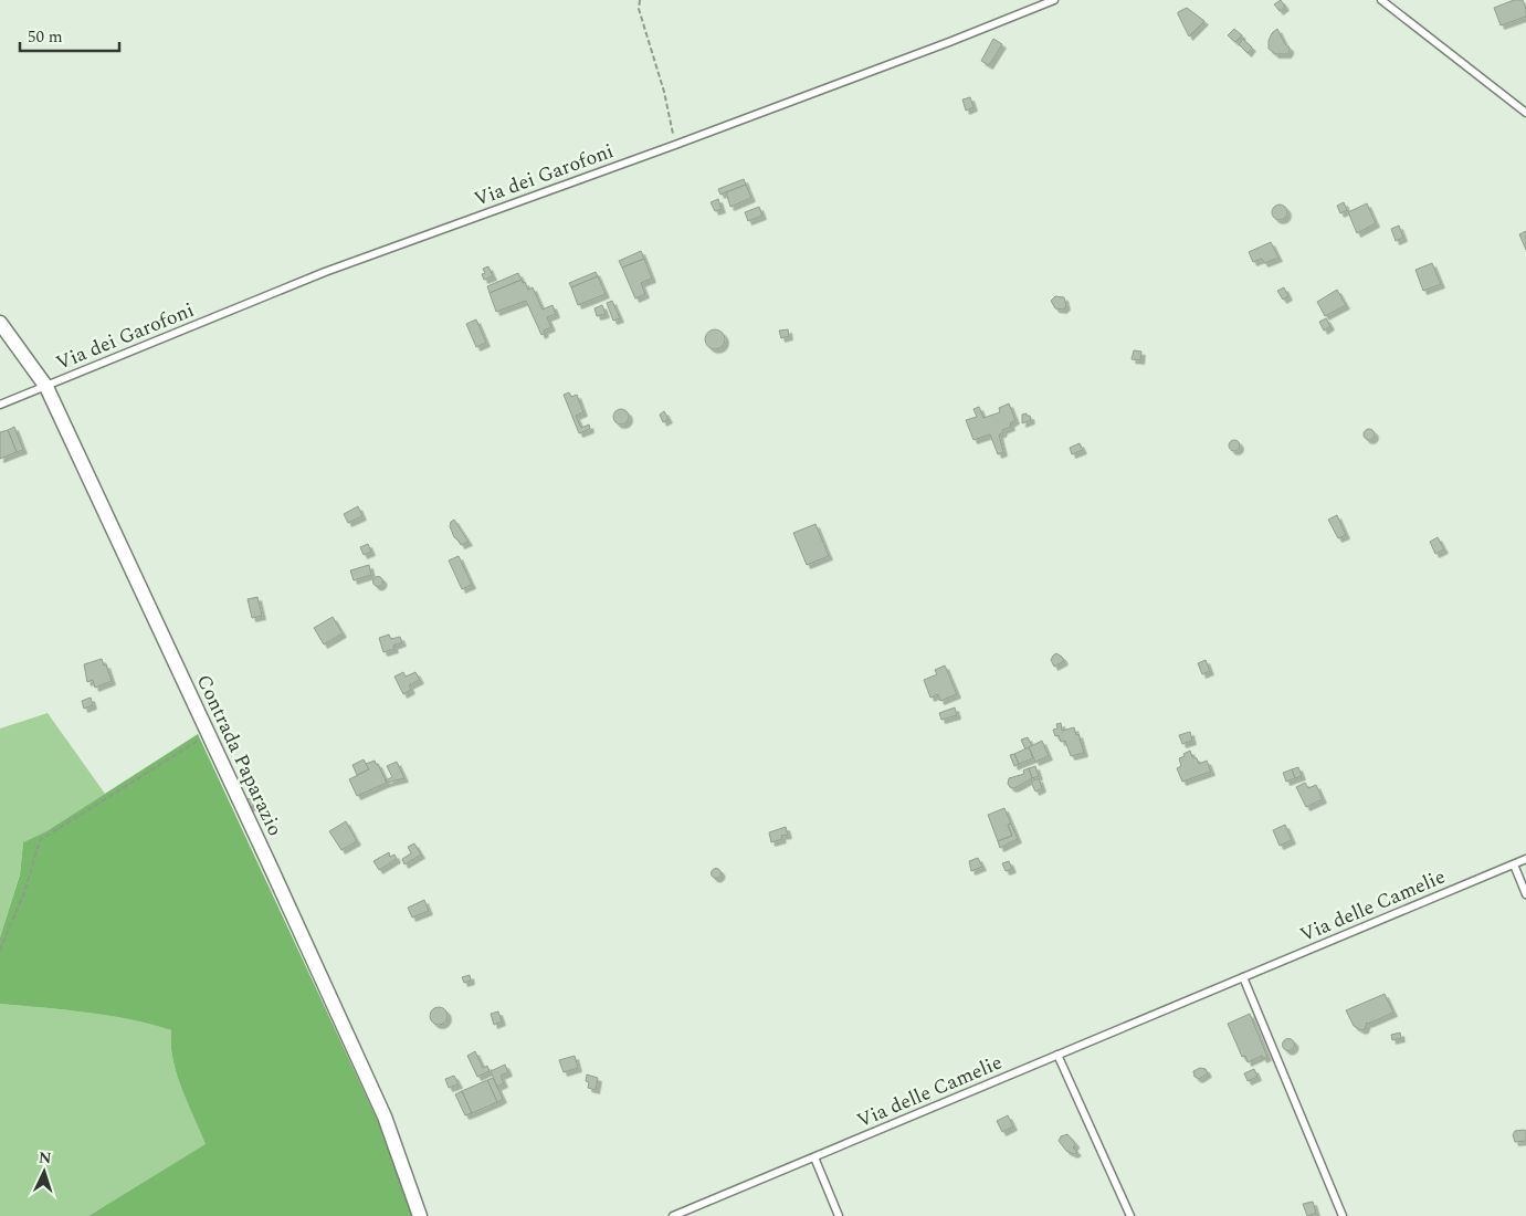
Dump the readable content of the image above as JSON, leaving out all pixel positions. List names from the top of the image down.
{
  "streets": {
    "street": ["Contrada Paparazio"],
    "lane": ["Via dei Garofoni", "Via delle Camelie"]
  },
  "crossings": [
    ["Via dei Garofoni", "Contrada Paparazio"]
  ],
  "scale_bar": "50 m",
  "north": "top"
}
